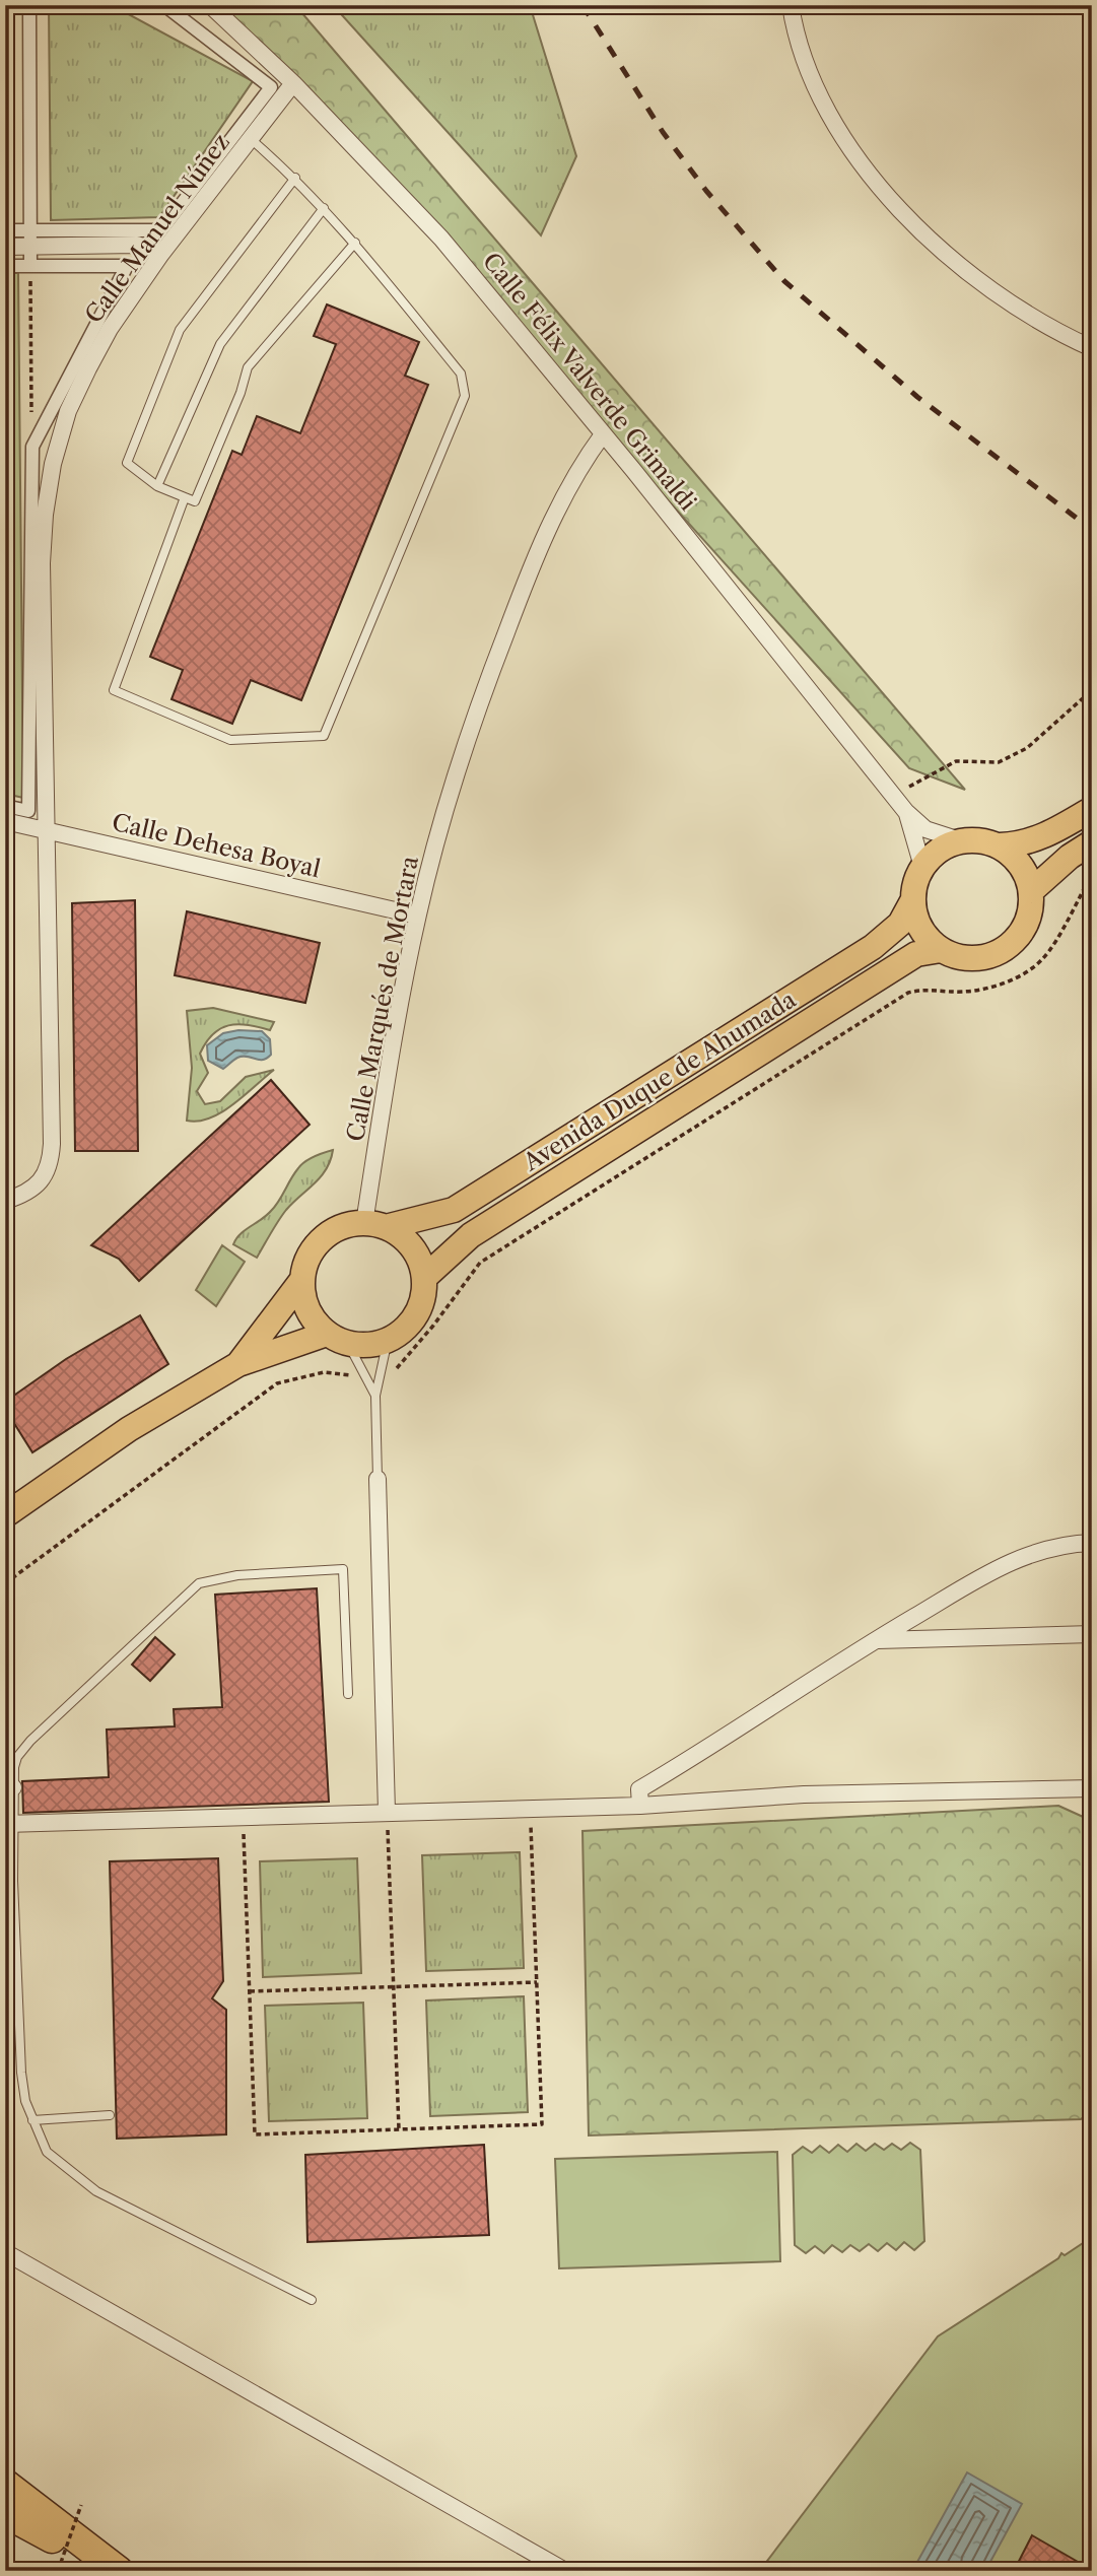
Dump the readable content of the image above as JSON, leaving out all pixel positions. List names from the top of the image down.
{
  "streets": {
    "main road": ["Avenida Duque de Ahumada"],
    "street": [
      "Calle Manuel Núñez",
      "Calle Félix Valverde Grimaldi",
      "Calle Dehesa Boyal",
      "Calle Marqués de Mortara"
    ]
  },
  "crossings": [
    ["Calle Manuel Núñez", "Calle Félix Valverde Grimaldi"],
    ["Calle Manuel Núñez", "Calle Dehesa Boyal"],
    ["Calle Félix Valverde Grimaldi", "Calle Marqués de Mortara"],
    ["Calle Félix Valverde Grimaldi", "Avenida Duque de Ahumada"],
    ["Calle Dehesa Boyal", "Calle Marqués de Mortara"],
    ["Calle Marqués de Mortara", "Avenida Duque de Ahumada"]
  ]
}
